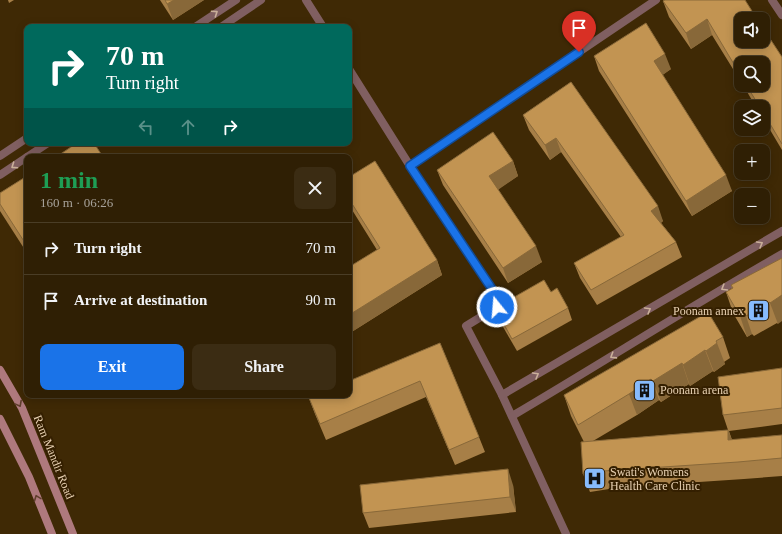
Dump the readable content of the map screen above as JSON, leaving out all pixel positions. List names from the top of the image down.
{
  "streets": {
    "main road": ["Ram Mandir Road"]
  },
  "places": {
    "building": ["Poonam annex", "Poonam arena"],
    "hospital": ["Swati's Womens Health Care Clinic"]
  },
  "page": {
    "map_buttons": ["+", "−"],
    "turn": ["70 m", "Turn right"],
    "heading": ["1 min", "160 m · 06:26"],
    "list": [
      {
        "name": "Turn right",
        "value": "70 m"
      },
      {
        "name": "Arrive at destination",
        "value": "90 m"
      }
    ],
    "buttons": ["Exit", "Share"]
  }
}
